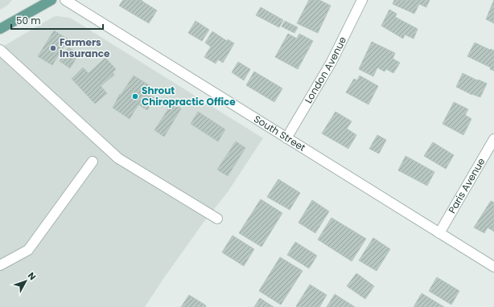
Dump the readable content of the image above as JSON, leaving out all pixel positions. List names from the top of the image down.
{
  "streets": {
    "street": ["London Avenue", "South Street", "Paris Avenue"]
  },
  "crossings": [
    ["London Avenue", "South Street"],
    ["South Street", "Paris Avenue"]
  ],
  "places": ["Farmers Insurance", "Shrout Chiropractic Office"],
  "scale_bar": "50 m",
  "north": "top right"
}
